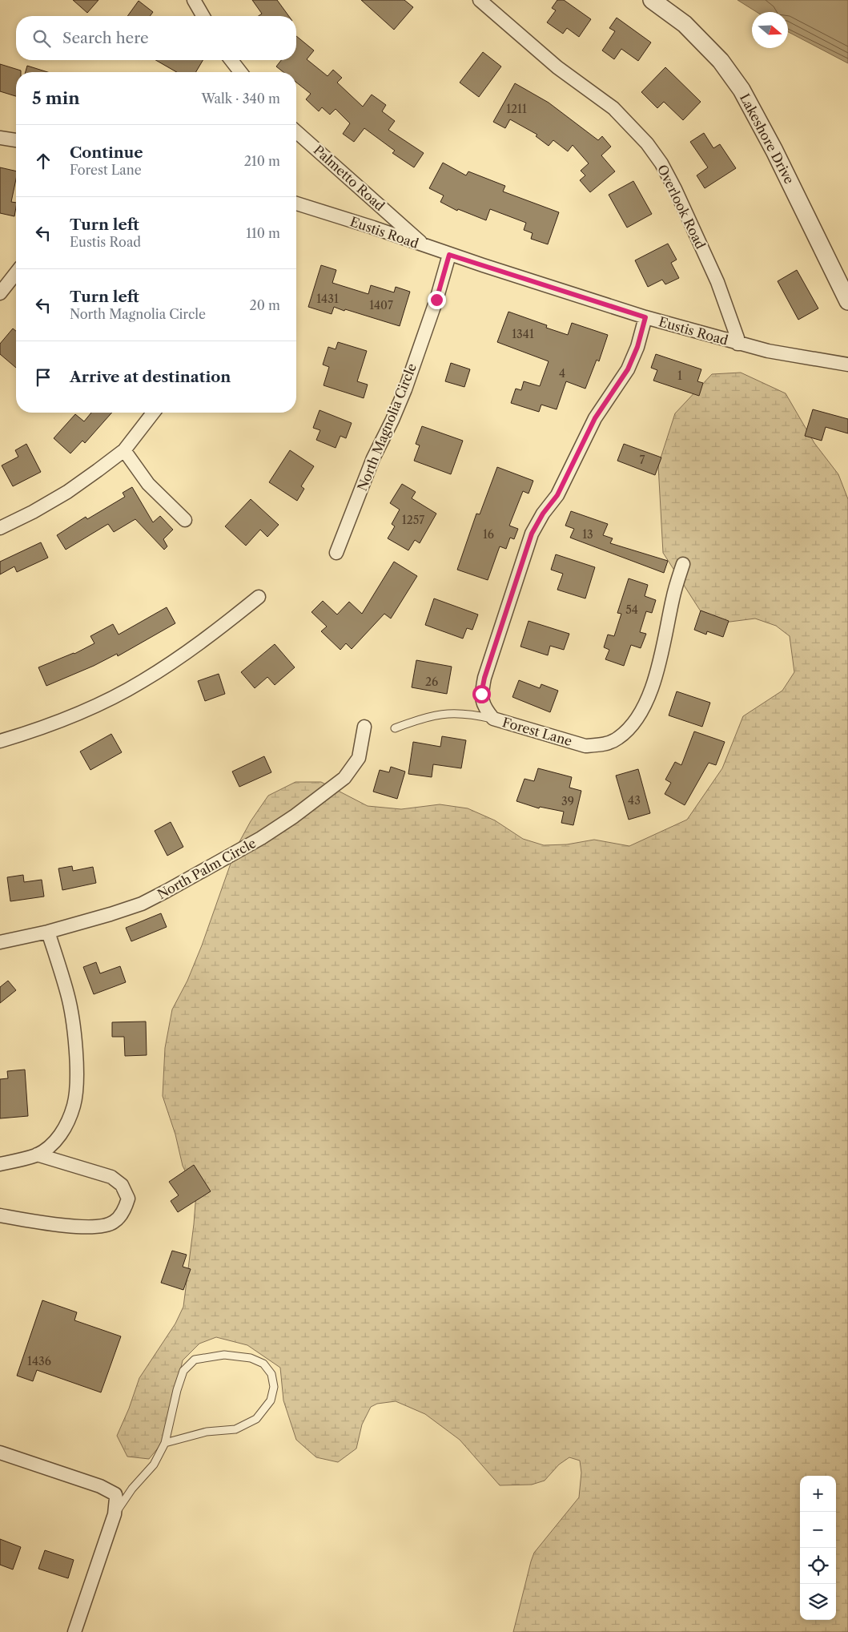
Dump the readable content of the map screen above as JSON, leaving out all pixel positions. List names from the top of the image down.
{
  "streets": {
    "street": [
      "Lakeshore Drive",
      "Palmetto Road",
      "Overlook Road",
      "Eustis Road",
      "North Magnolia Circle",
      "Forest Lane",
      "North Palm Circle"
    ]
  },
  "crossings": [
    ["Palmetto Road", "Eustis Road"],
    ["Overlook Road", "Eustis Road"],
    ["Eustis Road", "North Magnolia Circle"],
    ["Eustis Road", "Forest Lane"]
  ],
  "house_numbers": [
    "1211",
    "1431",
    "1407",
    "1341",
    "4",
    "1",
    "7",
    "1257",
    "16",
    "13",
    "54",
    "26",
    "43",
    "39",
    "1436"
  ],
  "north": "right",
  "page": {
    "search": "Search here",
    "heading": ["5 min", "Walk · 340 m"],
    "list": [
      ["Continue", "Forest Lane", "210 m"],
      ["Turn left", "Eustis Road", "110 m"],
      ["Turn left", "North Magnolia Circle", "20 m"],
      "Arrive at destination"
    ],
    "map_buttons": ["+", "−"]
  }
}
